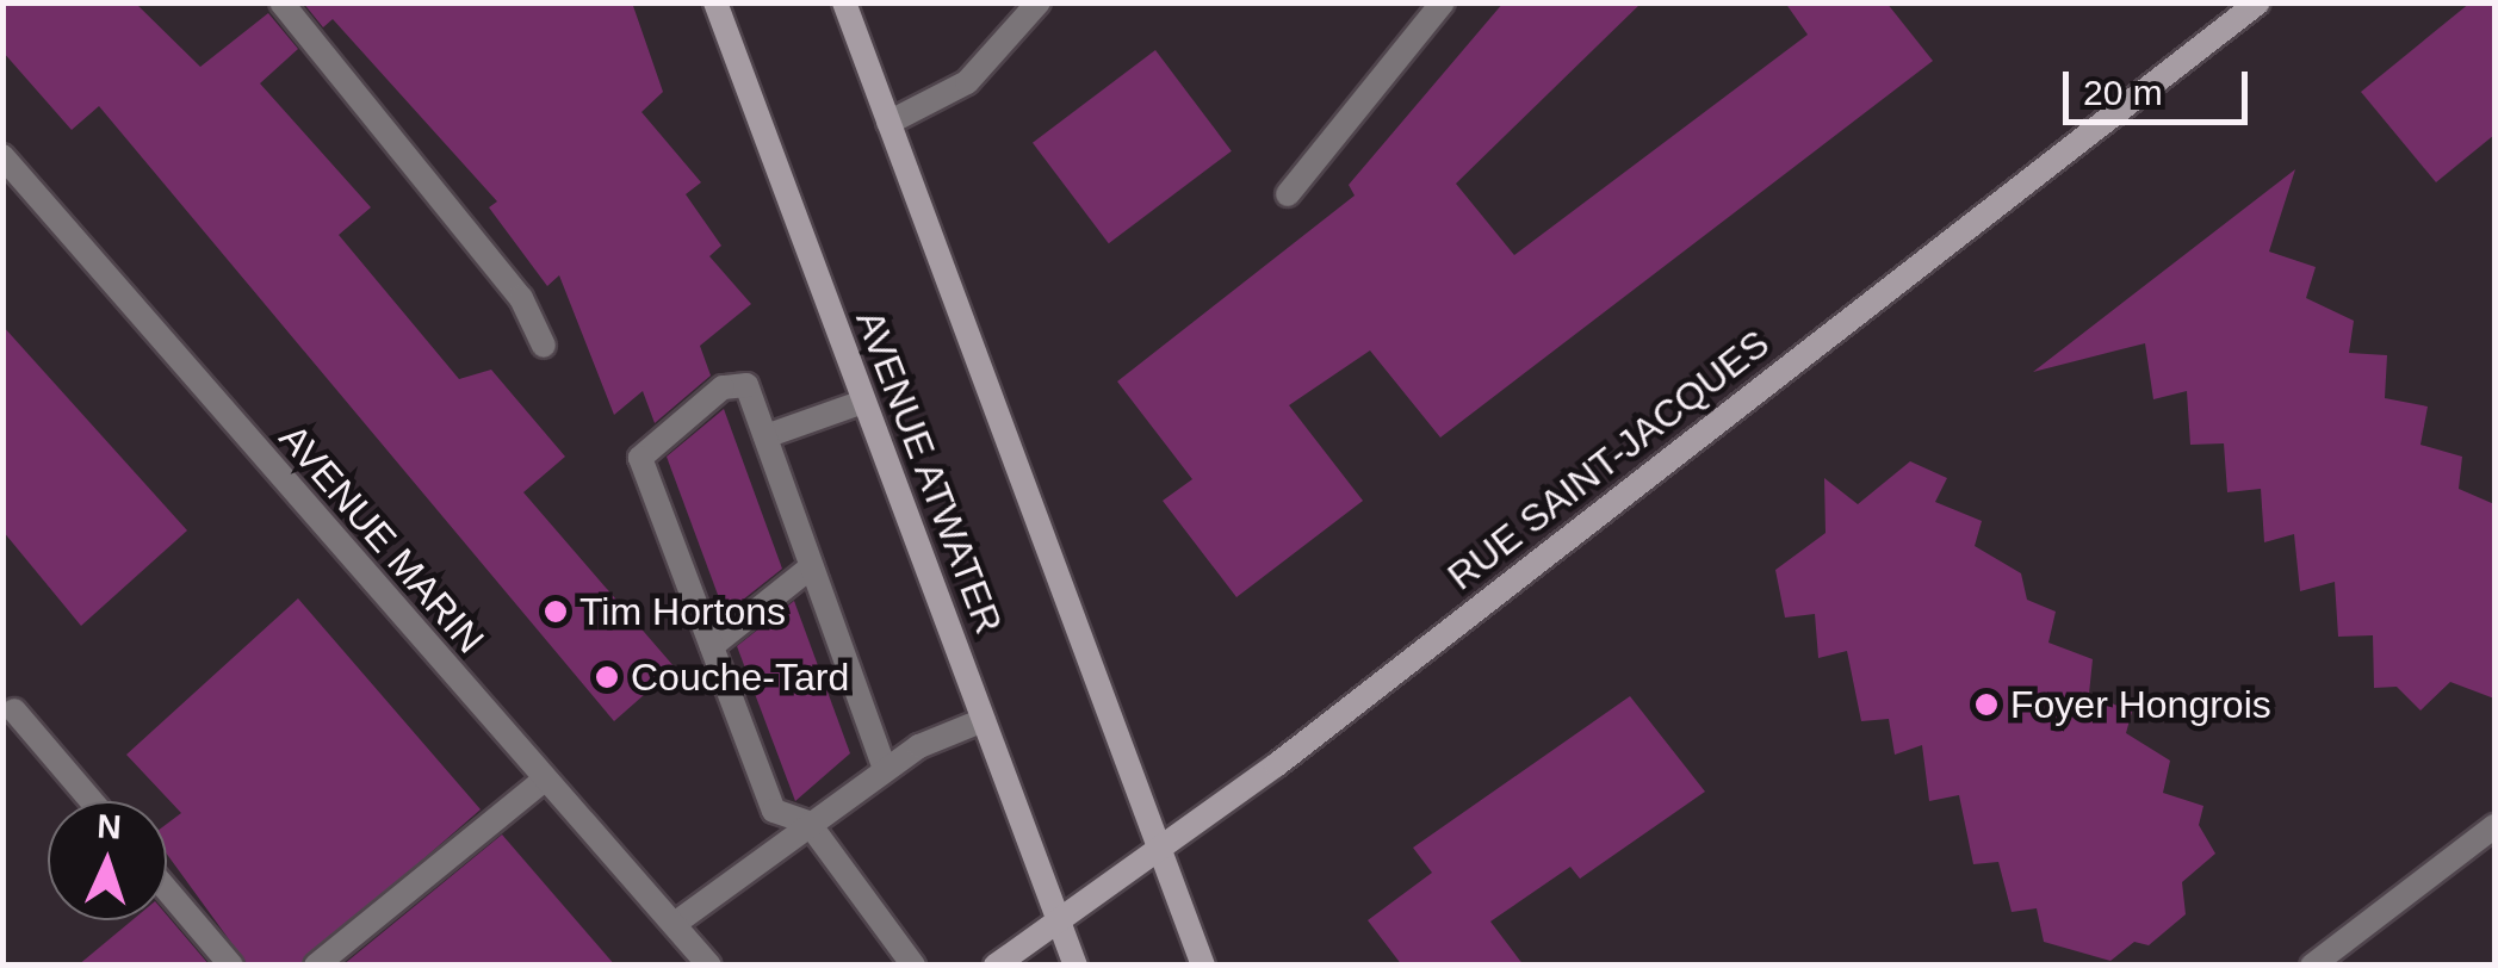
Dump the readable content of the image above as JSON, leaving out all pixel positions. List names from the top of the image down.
{
  "streets": {
    "main road": ["RUE SAINT-JACQUES", "AVENUE ATWATER"],
    "street": ["AVENUE MARIN"]
  },
  "crossings": [
    ["RUE SAINT-JACQUES", "AVENUE ATWATER"]
  ],
  "places": ["Tim Hortons", "Couche-Tard", "Foyer Hongrois"],
  "scale_bar": "20 m",
  "north": "top"
}
